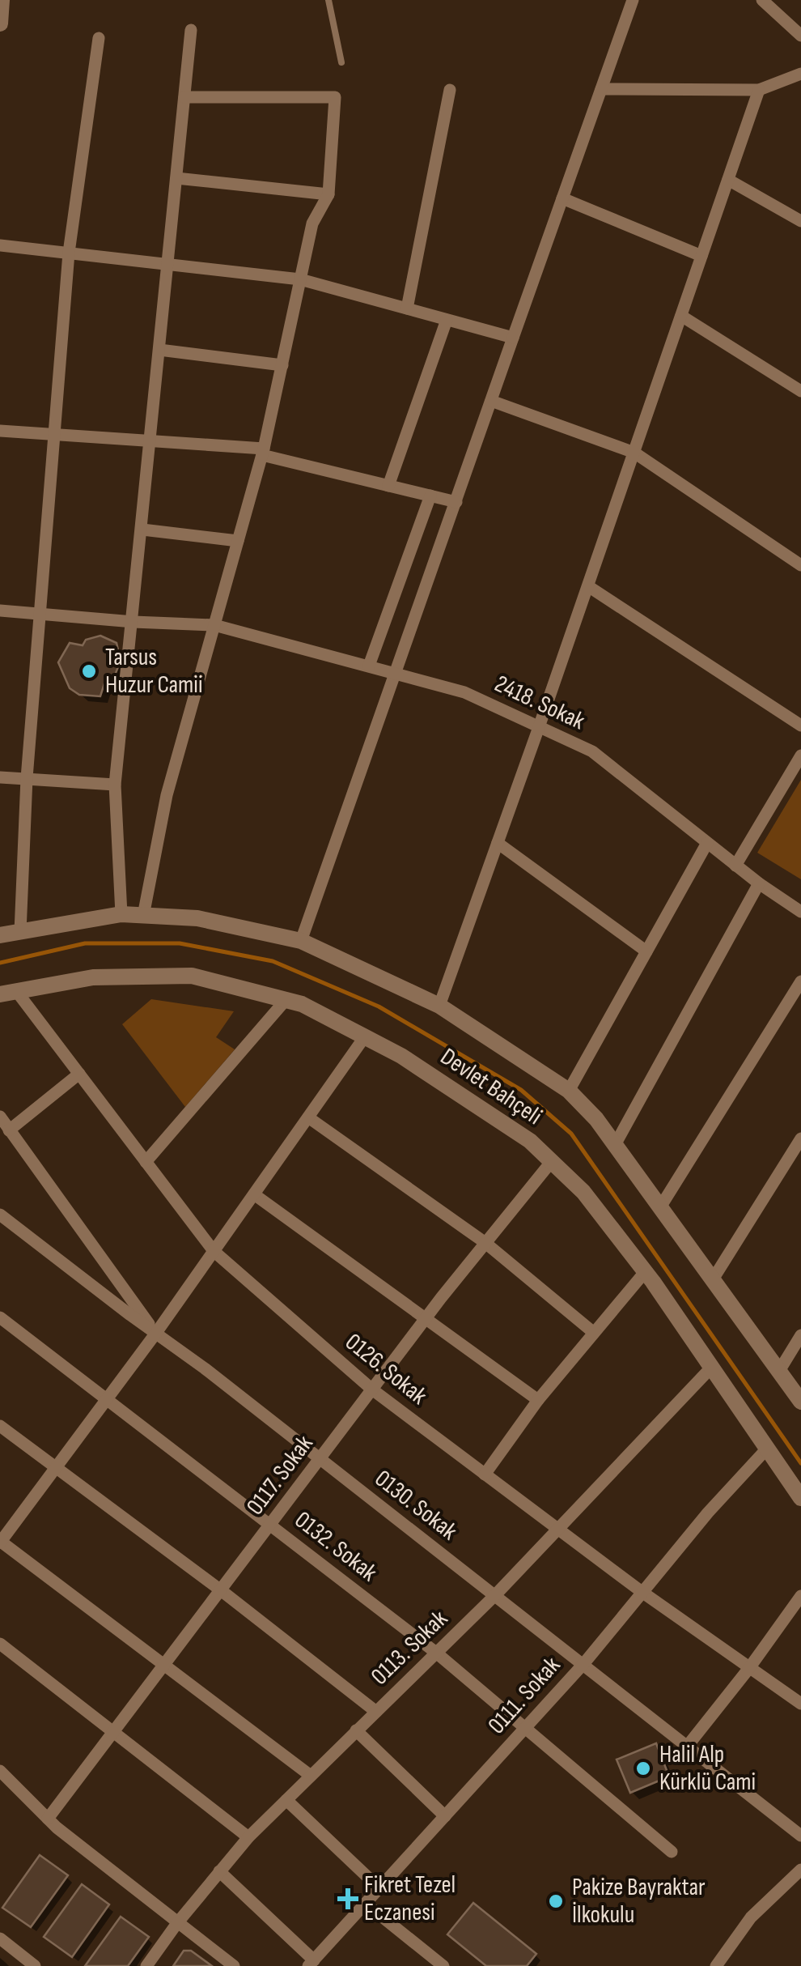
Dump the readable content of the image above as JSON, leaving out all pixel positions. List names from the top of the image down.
{
  "streets": {
    "street": [
      "2418. Sokak",
      "Devlet Bahçeli",
      "0126. Sokak",
      "0117. Sokak",
      "0130. Sokak",
      "0132. Sokak",
      "0113. Sokak",
      "0111. Sokak"
    ]
  },
  "crossings": [
    ["Devlet Bahçeli", "0126. Sokak"],
    ["Devlet Bahçeli", "0117. Sokak"],
    ["Devlet Bahçeli", "0113. Sokak"],
    ["Devlet Bahçeli", "0111. Sokak"],
    ["0126. Sokak", "0117. Sokak"],
    ["0126. Sokak", "0113. Sokak"],
    ["0126. Sokak", "0111. Sokak"],
    ["0117. Sokak", "0130. Sokak"],
    ["0117. Sokak", "0132. Sokak"],
    ["0130. Sokak", "0113. Sokak"],
    ["0130. Sokak", "0111. Sokak"],
    ["0132. Sokak", "0113. Sokak"],
    ["0132. Sokak", "0111. Sokak"]
  ],
  "places": {
    "other": ["Tarsus Huzur Camii", "Halil Alp Kürklü Cami", "Pakize Bayraktar İlkokulu"],
    "health": ["Fikret Tezel Eczanesi"]
  }
}
